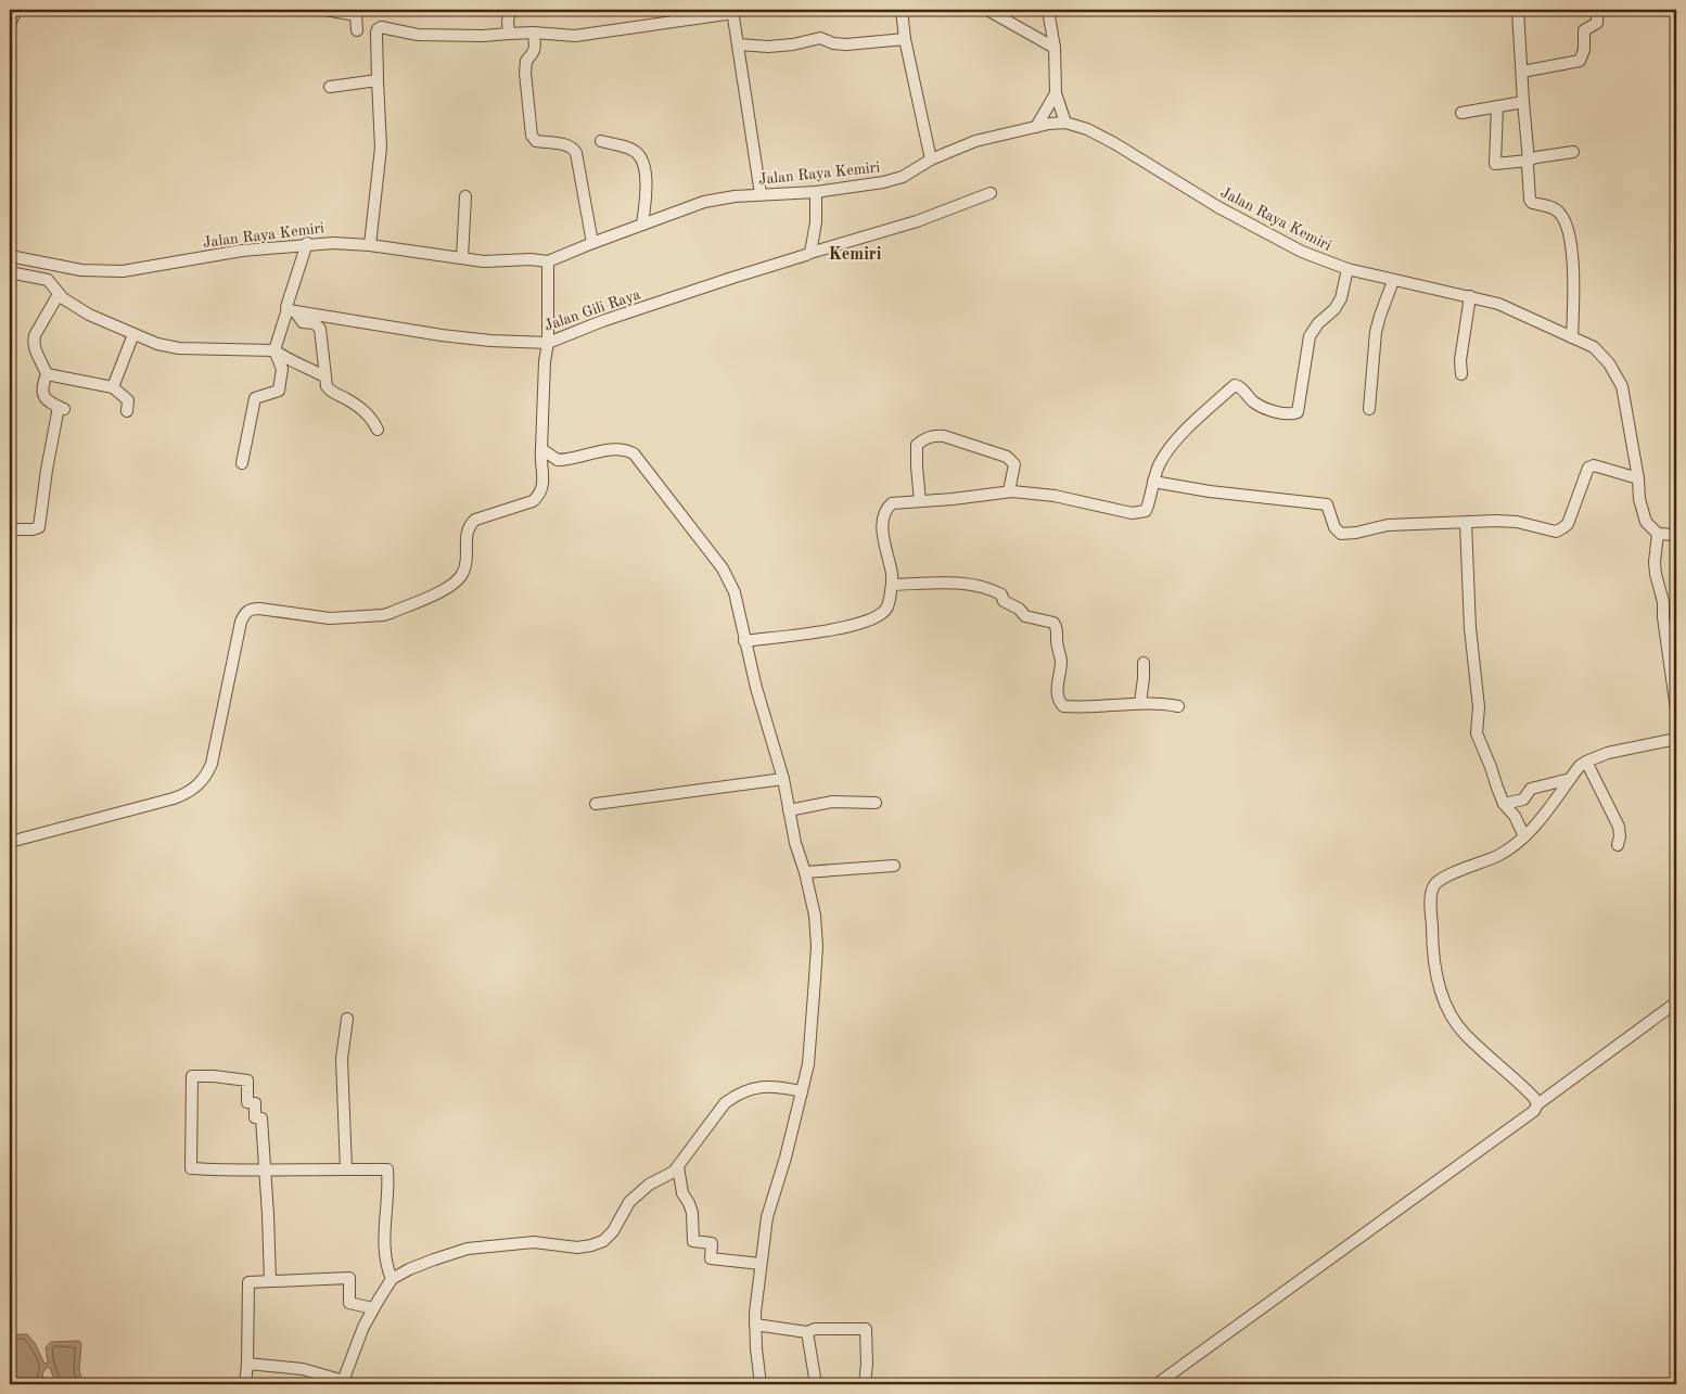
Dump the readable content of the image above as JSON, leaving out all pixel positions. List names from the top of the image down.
{
  "streets": {
    "street": ["Jalan Raya Kemiri", "Jalan Gili Raya"]
  },
  "districts": ["Kemiri"]
}
